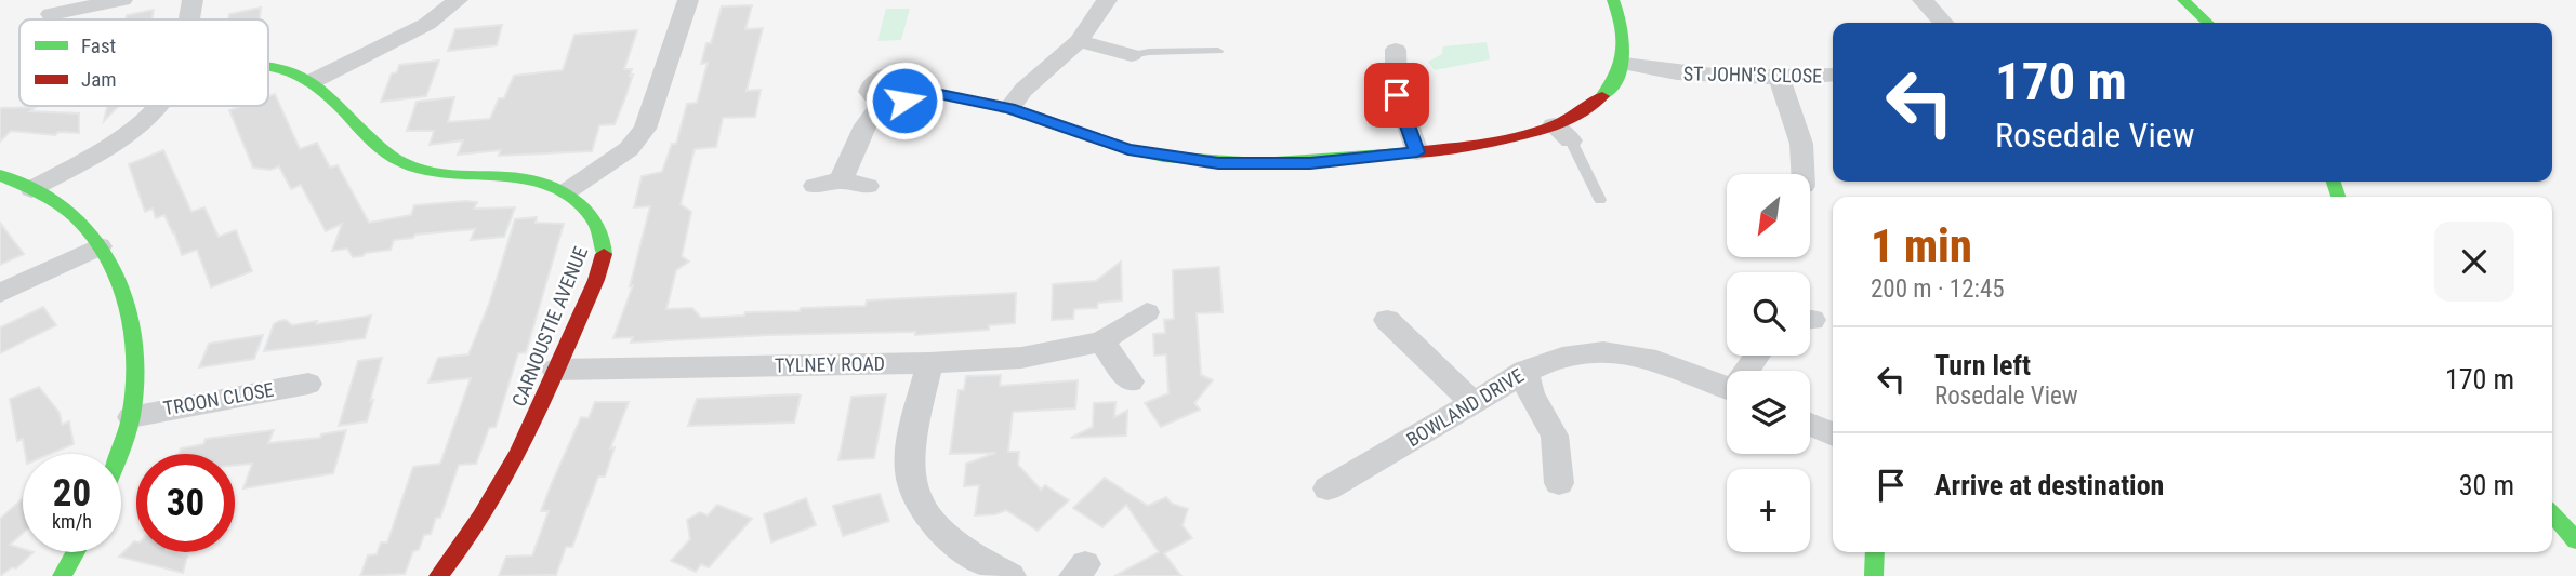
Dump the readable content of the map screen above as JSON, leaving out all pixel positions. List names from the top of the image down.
{
  "streets": {
    "street": [
      "ST JOHN'S CLOSE",
      "CARNOUSTIE AVENUE",
      "TYLNEY ROAD",
      "TROON CLOSE",
      "BOWLAND DRIVE"
    ]
  },
  "crossings": [
    ["CARNOUSTIE AVENUE", "TYLNEY ROAD"]
  ],
  "legend": ["Fast", "Jam"],
  "north": "bottom left",
  "page": {
    "turn": ["170 m", "Rosedale View"],
    "map_buttons": "+",
    "heading": ["1 min", "200 m · 12:45"],
    "list": [
      {
        "name": "Turn left",
        "note": "Rosedale View",
        "value": "170 m"
      },
      {
        "name": "Arrive at destination",
        "value": "30 m"
      }
    ],
    "speed": "20 km/h",
    "limit": "30"
  }
}
